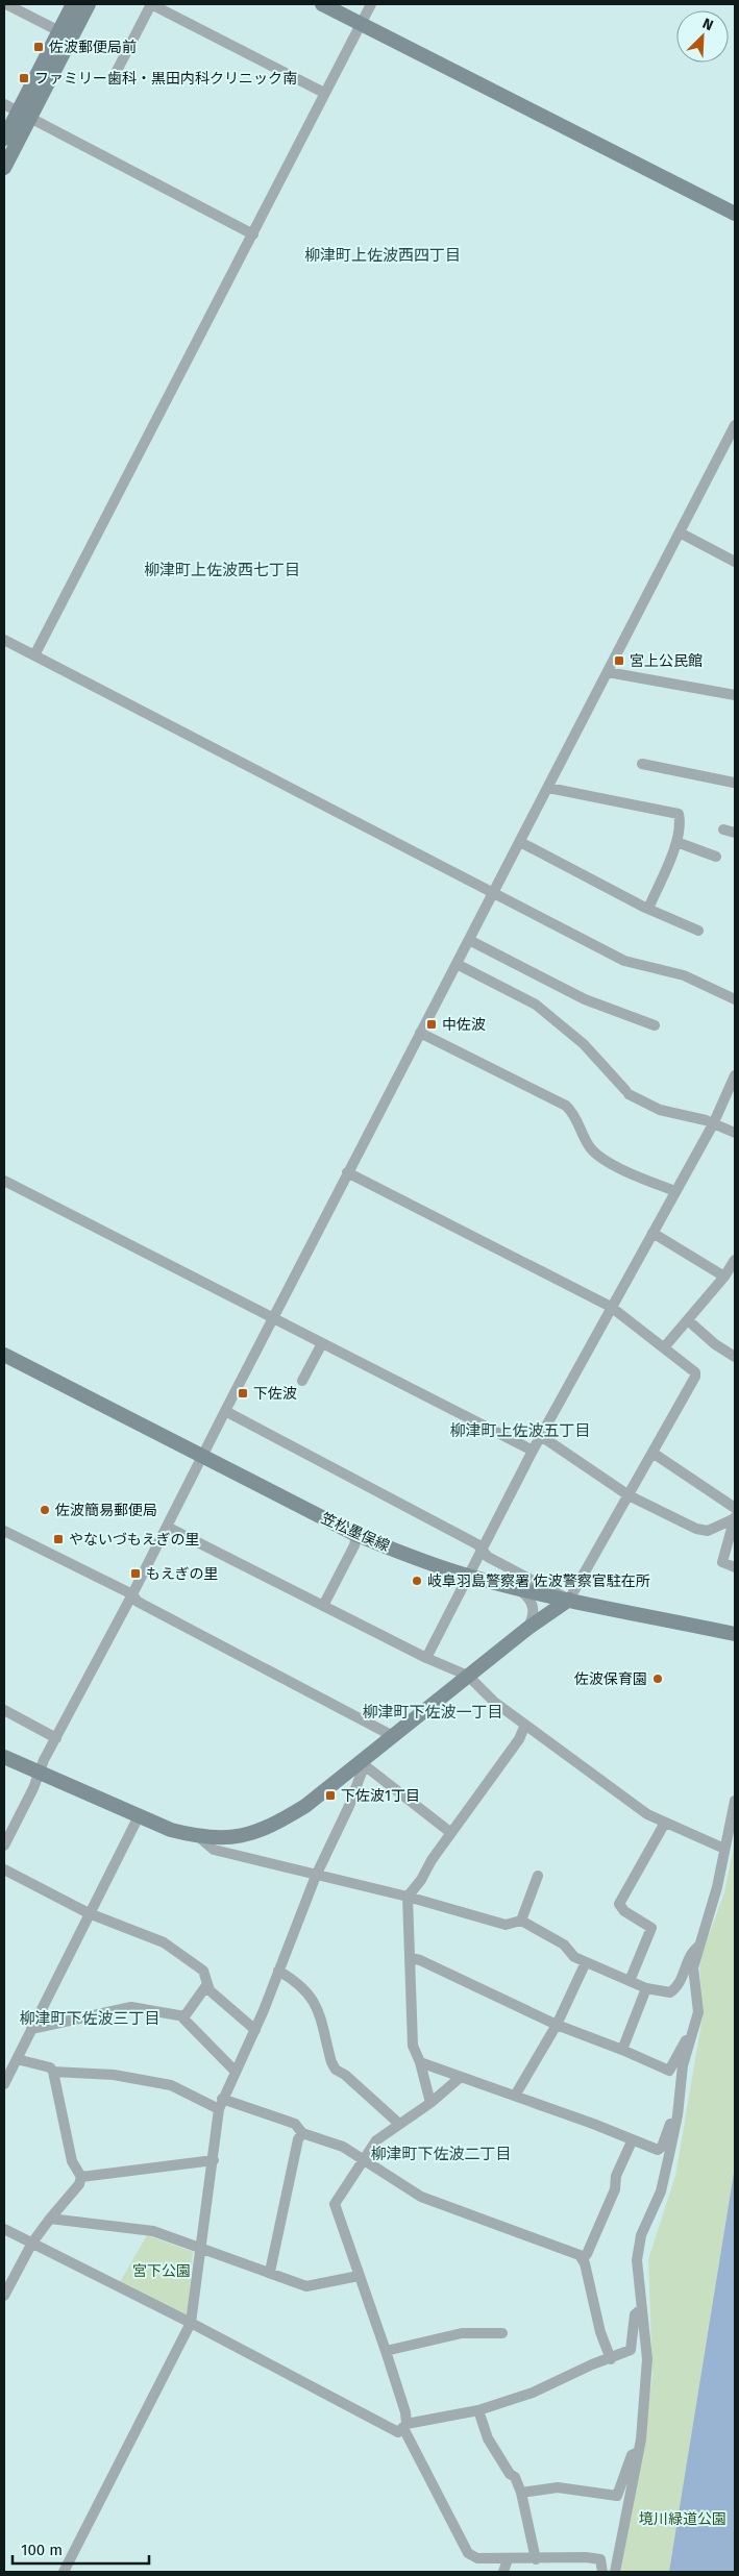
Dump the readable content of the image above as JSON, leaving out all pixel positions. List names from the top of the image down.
{
  "streets": {
    "main road": ["笠松墨俣線"]
  },
  "districts": [
    "柳津町上佐波西四丁目",
    "柳津町上佐波西七丁目",
    "柳津町上佐波五丁目",
    "柳津町下佐波一丁目",
    "柳津町下佐波三丁目",
    "柳津町下佐波二丁目"
  ],
  "parks": ["宮下公園", "境川緑道公園"],
  "places": {
    "transit": [
      "佐波郵便局前",
      "ファミリー歯科・黒田内科クリニック南",
      "宮上公民館",
      "中佐波",
      "下佐波",
      "やないづもえぎの里",
      "もえぎの里",
      "下佐波1丁目"
    ],
    "other": ["佐波簡易郵便局", "岐阜羽島警察署 佐波警察官駐在所", "佐波保育園"]
  },
  "scale_bar": "100 m",
  "north": "top right"
}
